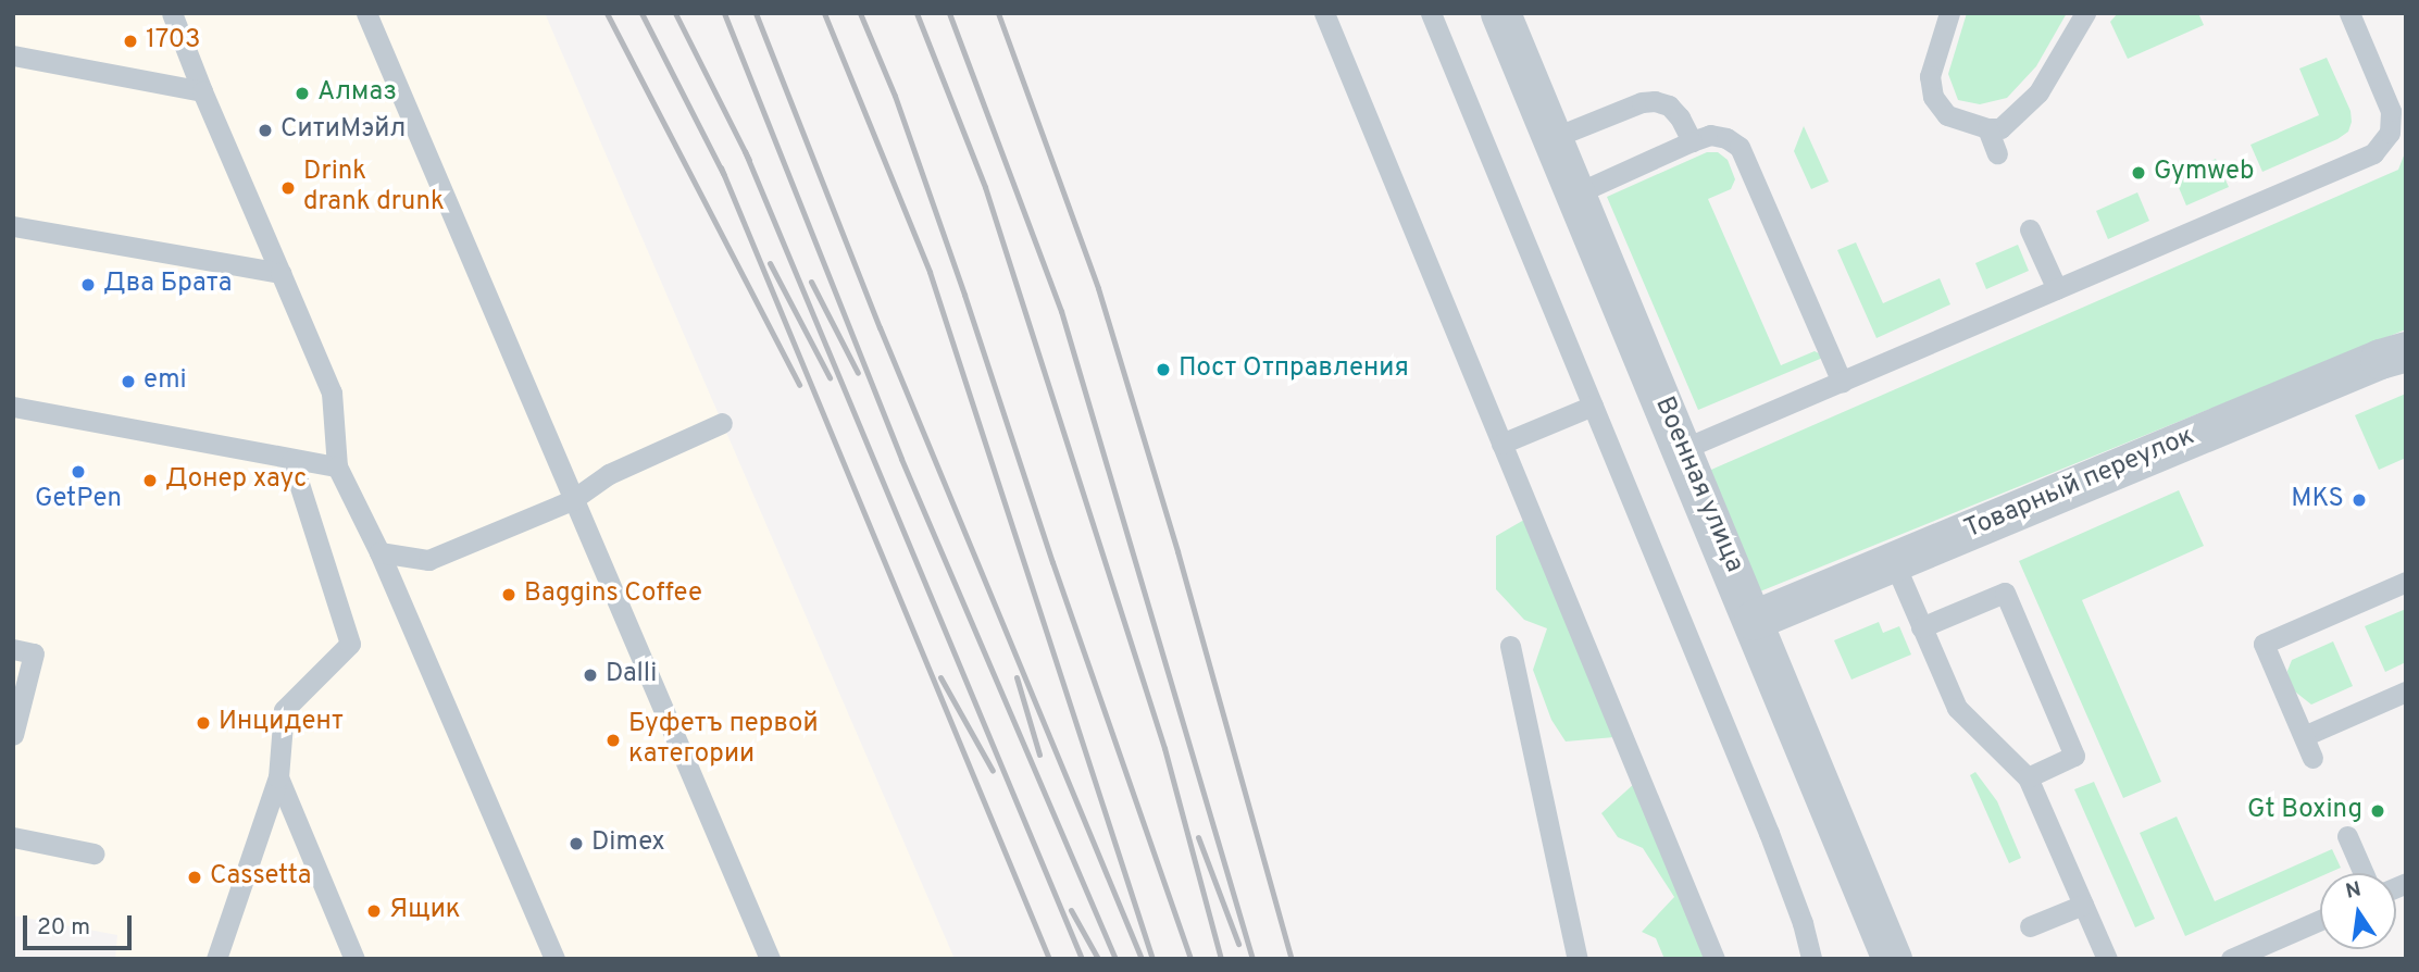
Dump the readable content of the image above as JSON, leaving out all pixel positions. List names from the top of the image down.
{
  "streets": {
    "street": ["Товарный переулок", "Военная улица"]
  },
  "crossings": [
    ["Товарный переулок", "Военная улица"]
  ],
  "places": [
    "1703",
    "Алмаз",
    "СитиМэйл",
    "Gymweb",
    "Drink drank drunk",
    "Два Брата",
    "Пост Отправления",
    "emi",
    "GetPen",
    "Донер хаус",
    "MKS",
    "Baggins Coffee",
    "Dalli",
    "Инцидент",
    "Буфетъ первой категории",
    "Gt Boxing",
    "Dimex",
    "Cassetta",
    "Ящик"
  ],
  "scale_bar": "20 m",
  "north": "top"
}
